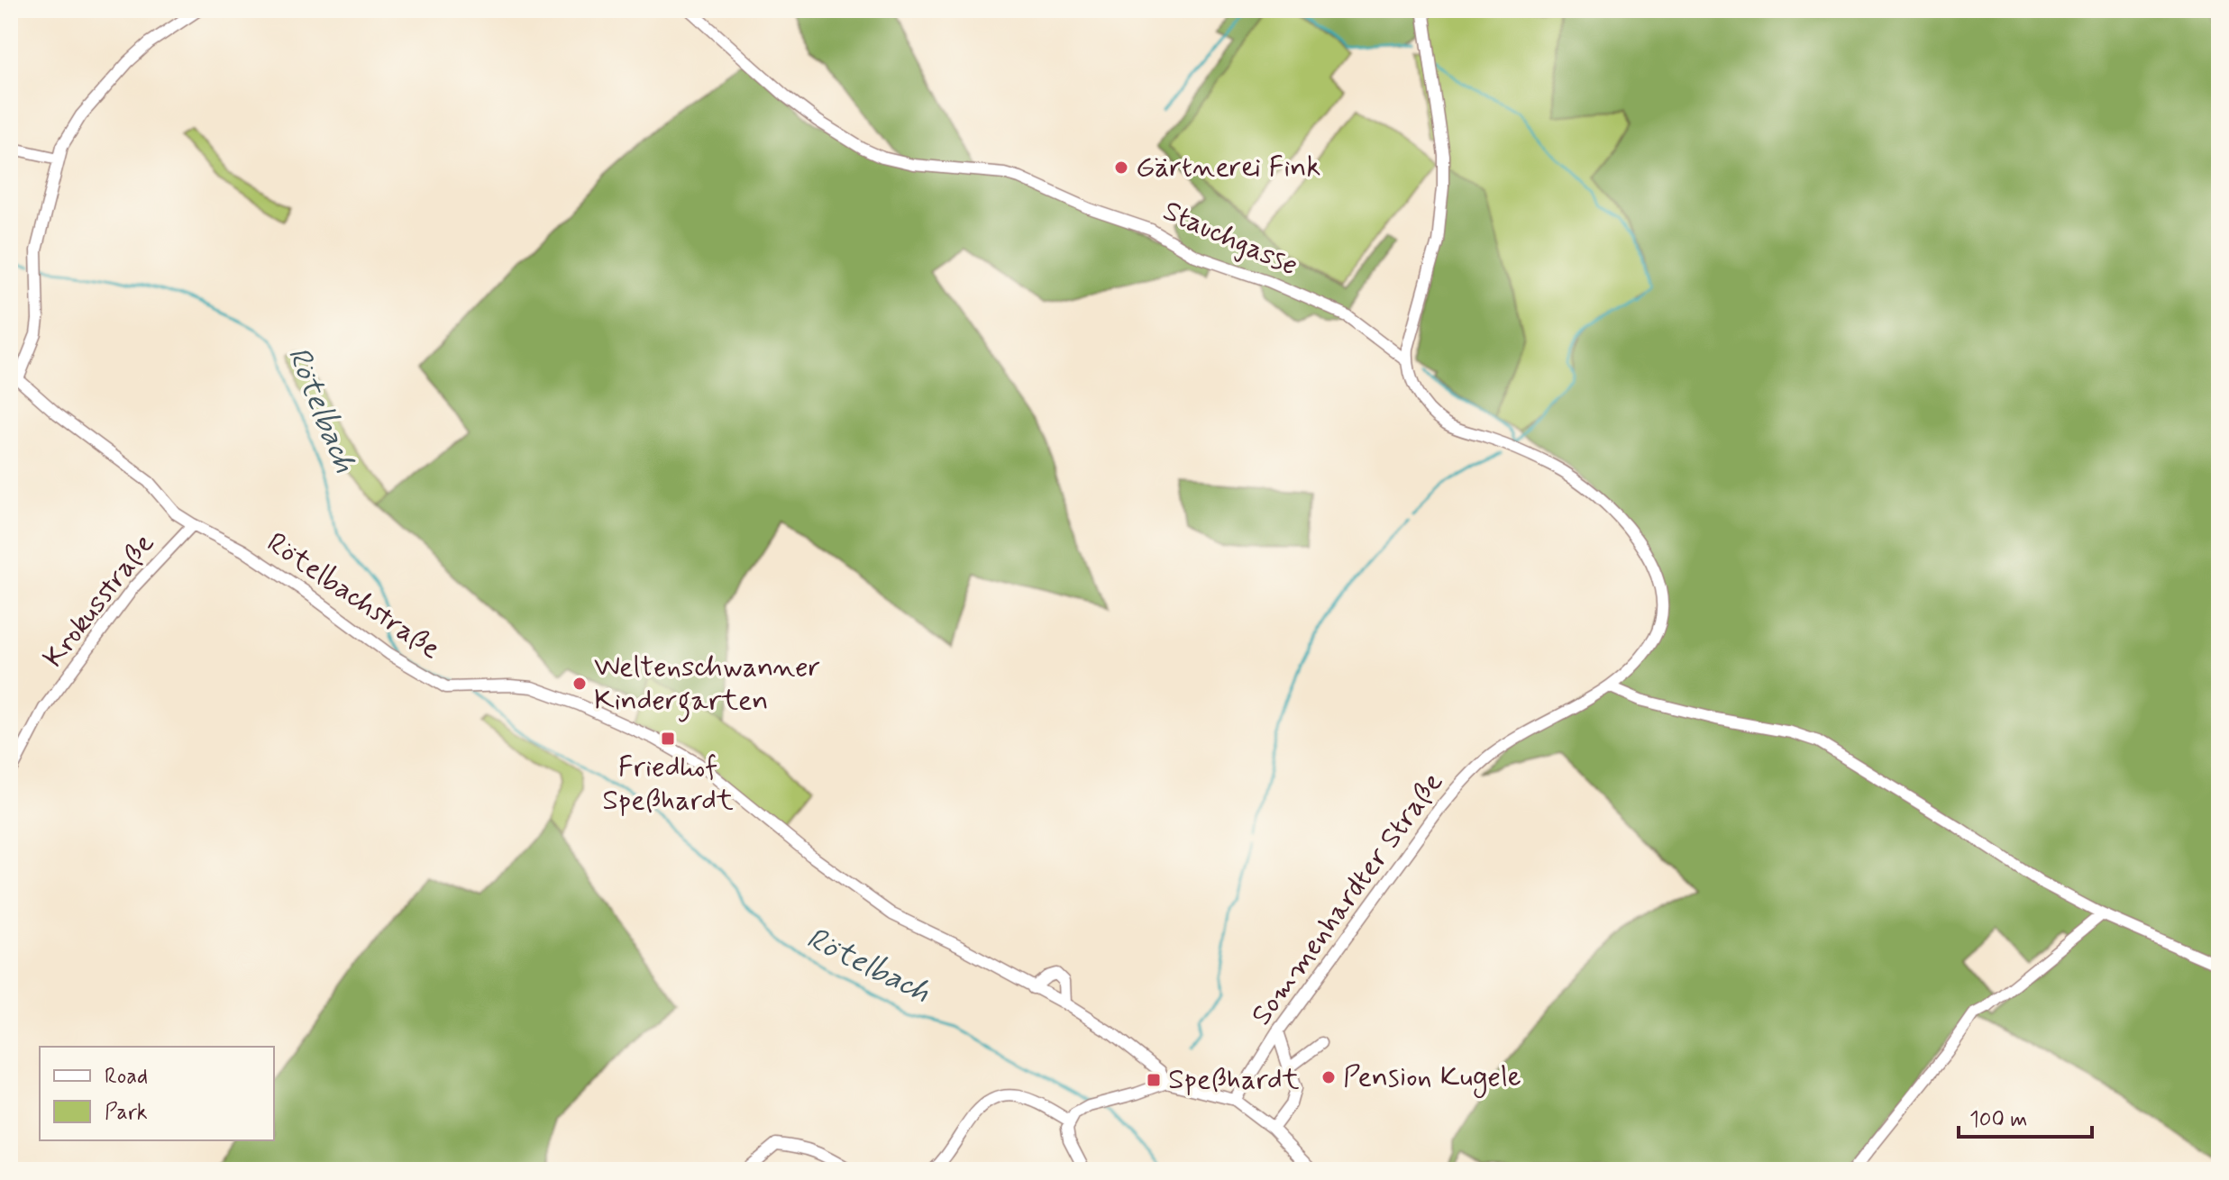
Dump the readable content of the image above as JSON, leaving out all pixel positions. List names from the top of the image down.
{
  "streets": {
    "street": [
      "Stauchgasse",
      "Rötelbachstraße",
      "Krokusstraße",
      "Sommenhardter Straße"
    ]
  },
  "crossings": [
    ["Stauchgasse", "Sommenhardter Straße"],
    ["Rötelbachstraße", "Krokusstraße"]
  ],
  "water": ["Rötelbach"],
  "places": {
    "other": ["Gärtnerei Fink", "Weltenschwanner Kindergarten", "Pension Kugele"],
    "transit": ["Friedhof Speßhardt", "Speßhardt"]
  },
  "legend": ["Road", "Park"],
  "scale_bar": "100 m"
}
